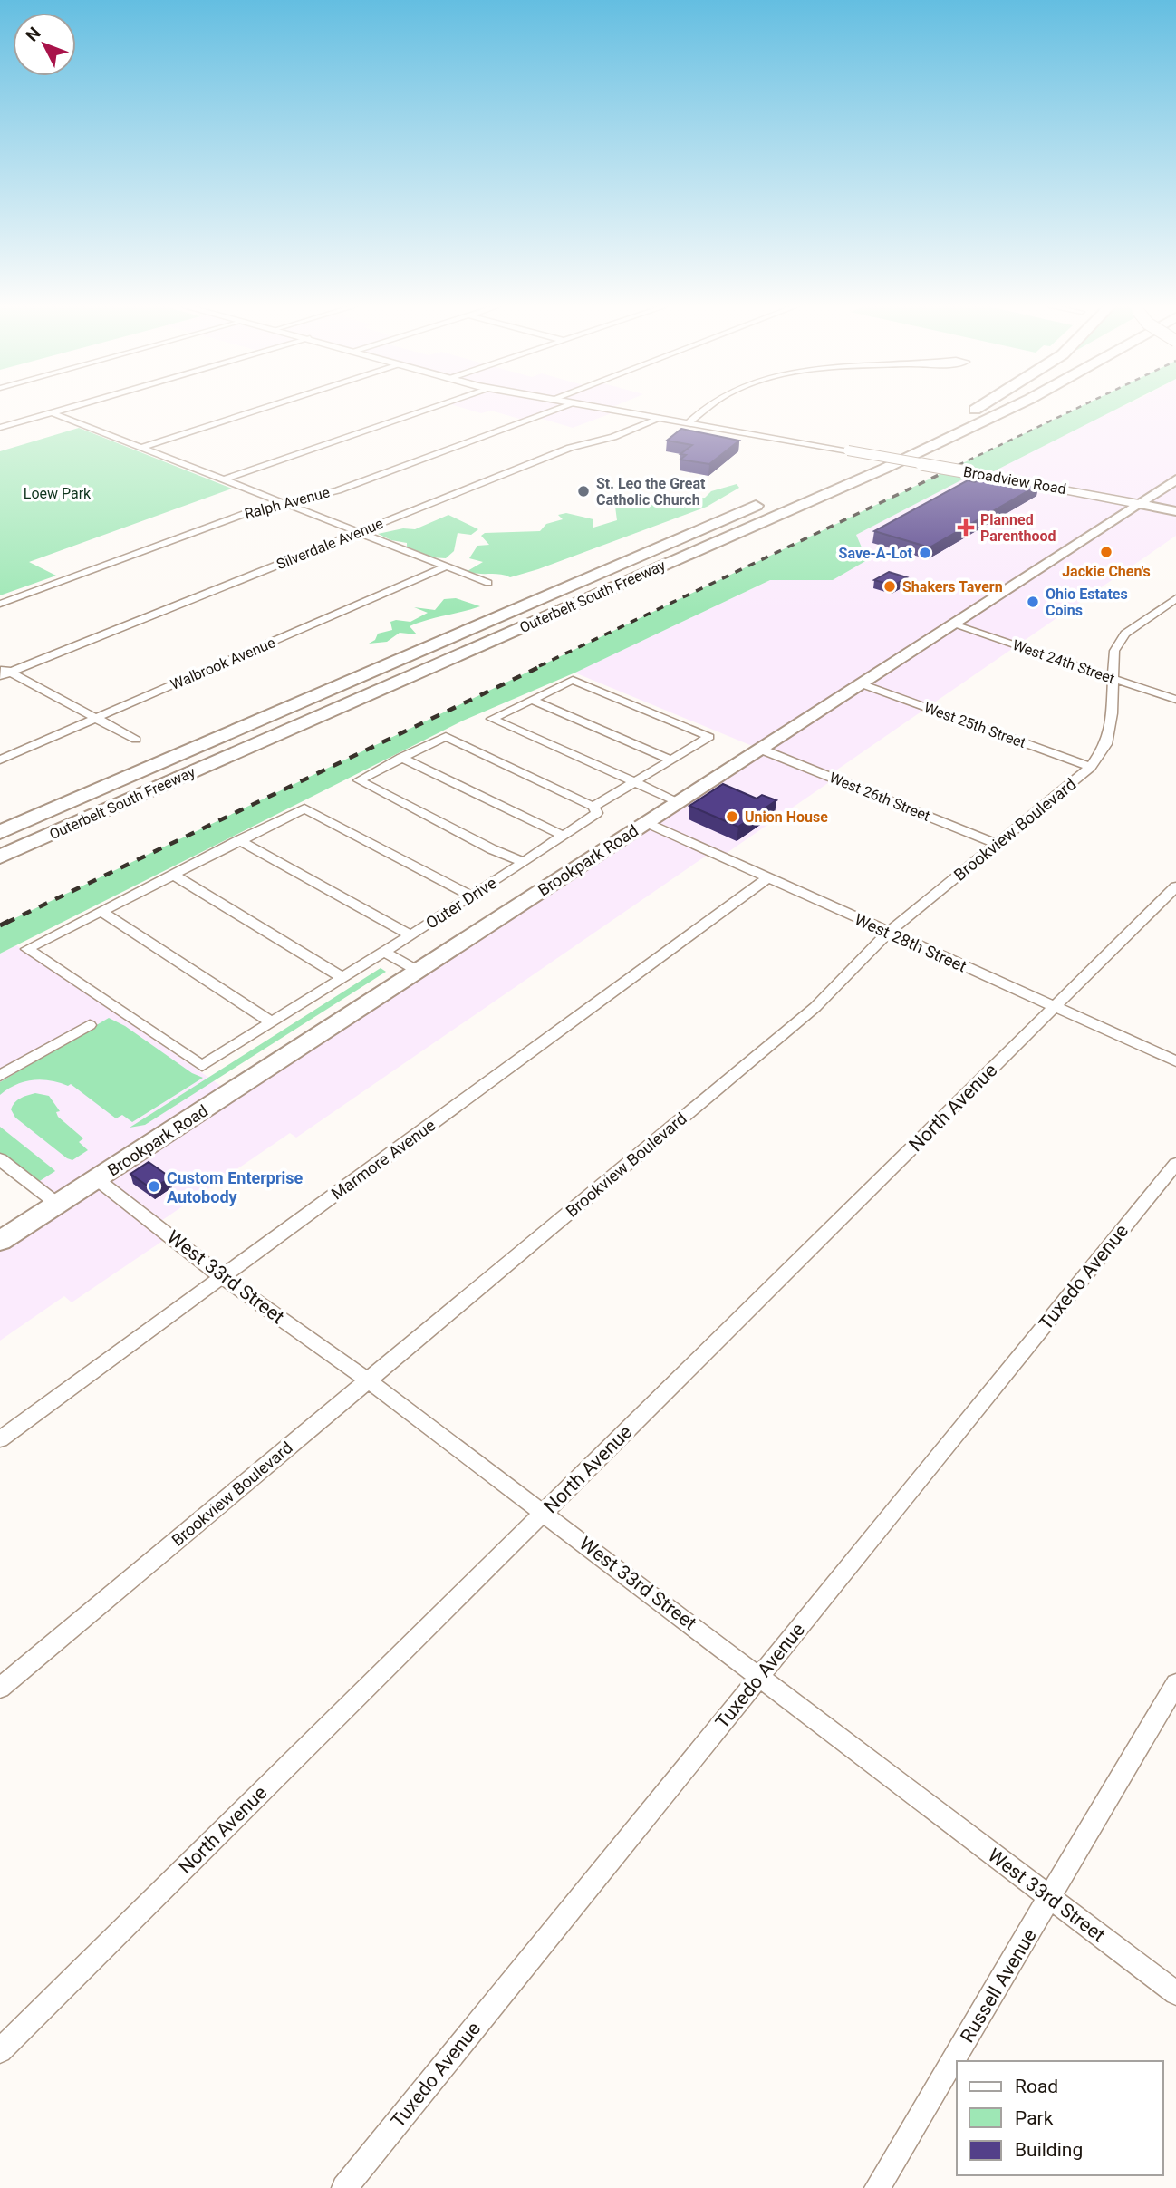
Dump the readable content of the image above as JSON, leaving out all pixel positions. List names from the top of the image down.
{
  "streets": {
    "highway": ["Outerbelt South Freeway"],
    "main road": ["Broadview Road", "Brookpark Road"],
    "street": [
      "Ralph Avenue",
      "Silverdale Avenue",
      "West 24th Street",
      "Walbrook Avenue",
      "West 25th Street",
      "West 26th Street",
      "Brookview Boulevard",
      "Outer Drive",
      "West 28th Street",
      "North Avenue",
      "Marmore Avenue",
      "West 33rd Street",
      "Tuxedo Avenue",
      "Russell Avenue"
    ]
  },
  "crossings": [
    ["Broadview Road", "Silverdale Avenue"],
    ["Broadview Road", "Brookpark Road"],
    ["West 24th Street", "Brookview Boulevard"],
    ["West 24th Street", "Brookpark Road"],
    ["West 25th Street", "Brookview Boulevard"],
    ["West 25th Street", "Brookpark Road"],
    ["West 26th Street", "Brookview Boulevard"],
    ["West 26th Street", "Brookpark Road"],
    ["Brookview Boulevard", "West 28th Street"],
    ["Brookview Boulevard", "West 33rd Street"],
    ["Brookpark Road", "West 28th Street"],
    ["Brookpark Road", "West 33rd Street"],
    ["West 28th Street", "North Avenue"],
    ["West 28th Street", "Marmore Avenue"],
    ["North Avenue", "West 33rd Street"],
    ["Marmore Avenue", "West 33rd Street"],
    ["West 33rd Street", "Tuxedo Avenue"],
    ["West 33rd Street", "Russell Avenue"]
  ],
  "parks": ["Loew Park"],
  "places": {
    "other": [
      "St. Leo the Great Catholic Church",
      "Jackie Chen's",
      "Save-A-Lot",
      "Shakers Tavern",
      "Ohio Estates Coins",
      "Union House",
      "Custom Enterprise Autobody"
    ],
    "health": ["Planned Parenthood"]
  },
  "legend": ["Road", "Park", "Building"],
  "north": "top left"
}
